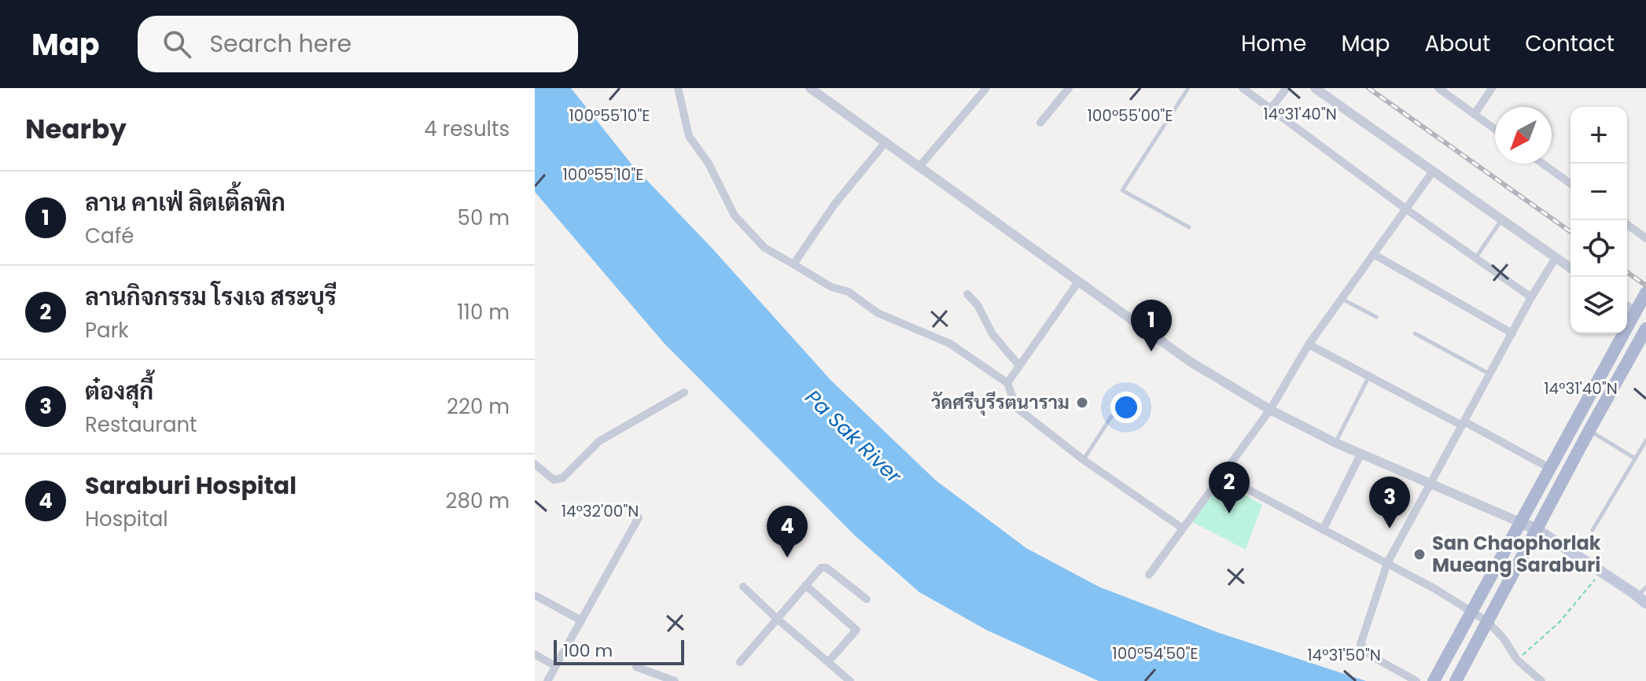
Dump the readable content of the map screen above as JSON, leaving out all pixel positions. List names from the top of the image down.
{
  "water": ["Pa Sak River"],
  "places": ["วัดศรีบุรีรตนาราม", "San Chaophorlak Mueang Saraburi"],
  "scale_bar": "100 m",
  "north": "bottom left",
  "page": {
    "header": "Map",
    "search": "Search here",
    "nav": [
      "Home",
      "Map",
      "About",
      "Contact"
    ],
    "heading": ["Nearby", "4 results"],
    "map_buttons": ["+", "−"],
    "list": [
      {
        "mark": "1",
        "name": "ลาน คาเฟ่ ลิตเติ้ลพิก",
        "note": "Café",
        "value": "50 m"
      },
      {
        "mark": "2",
        "name": "ลานกิจกรรม โรงเจ สระบุรี",
        "note": "Park",
        "value": "110 m"
      },
      {
        "mark": "3",
        "name": "ต๋องสุกี้",
        "note": "Restaurant",
        "value": "220 m"
      },
      {
        "mark": "4",
        "name": "Saraburi Hospital",
        "note": "Hospital",
        "value": "280 m"
      }
    ],
    "pins": [
      "1",
      "2",
      "3",
      "4"
    ],
    "scale": "100 m"
  },
  "coordinates": [
    "14°31'40\"N",
    "100°55'10\"E",
    "100°55'00\"E",
    "14°32'00\"N",
    "100°54'50\"E",
    "14°31'50\"N"
  ]
}
